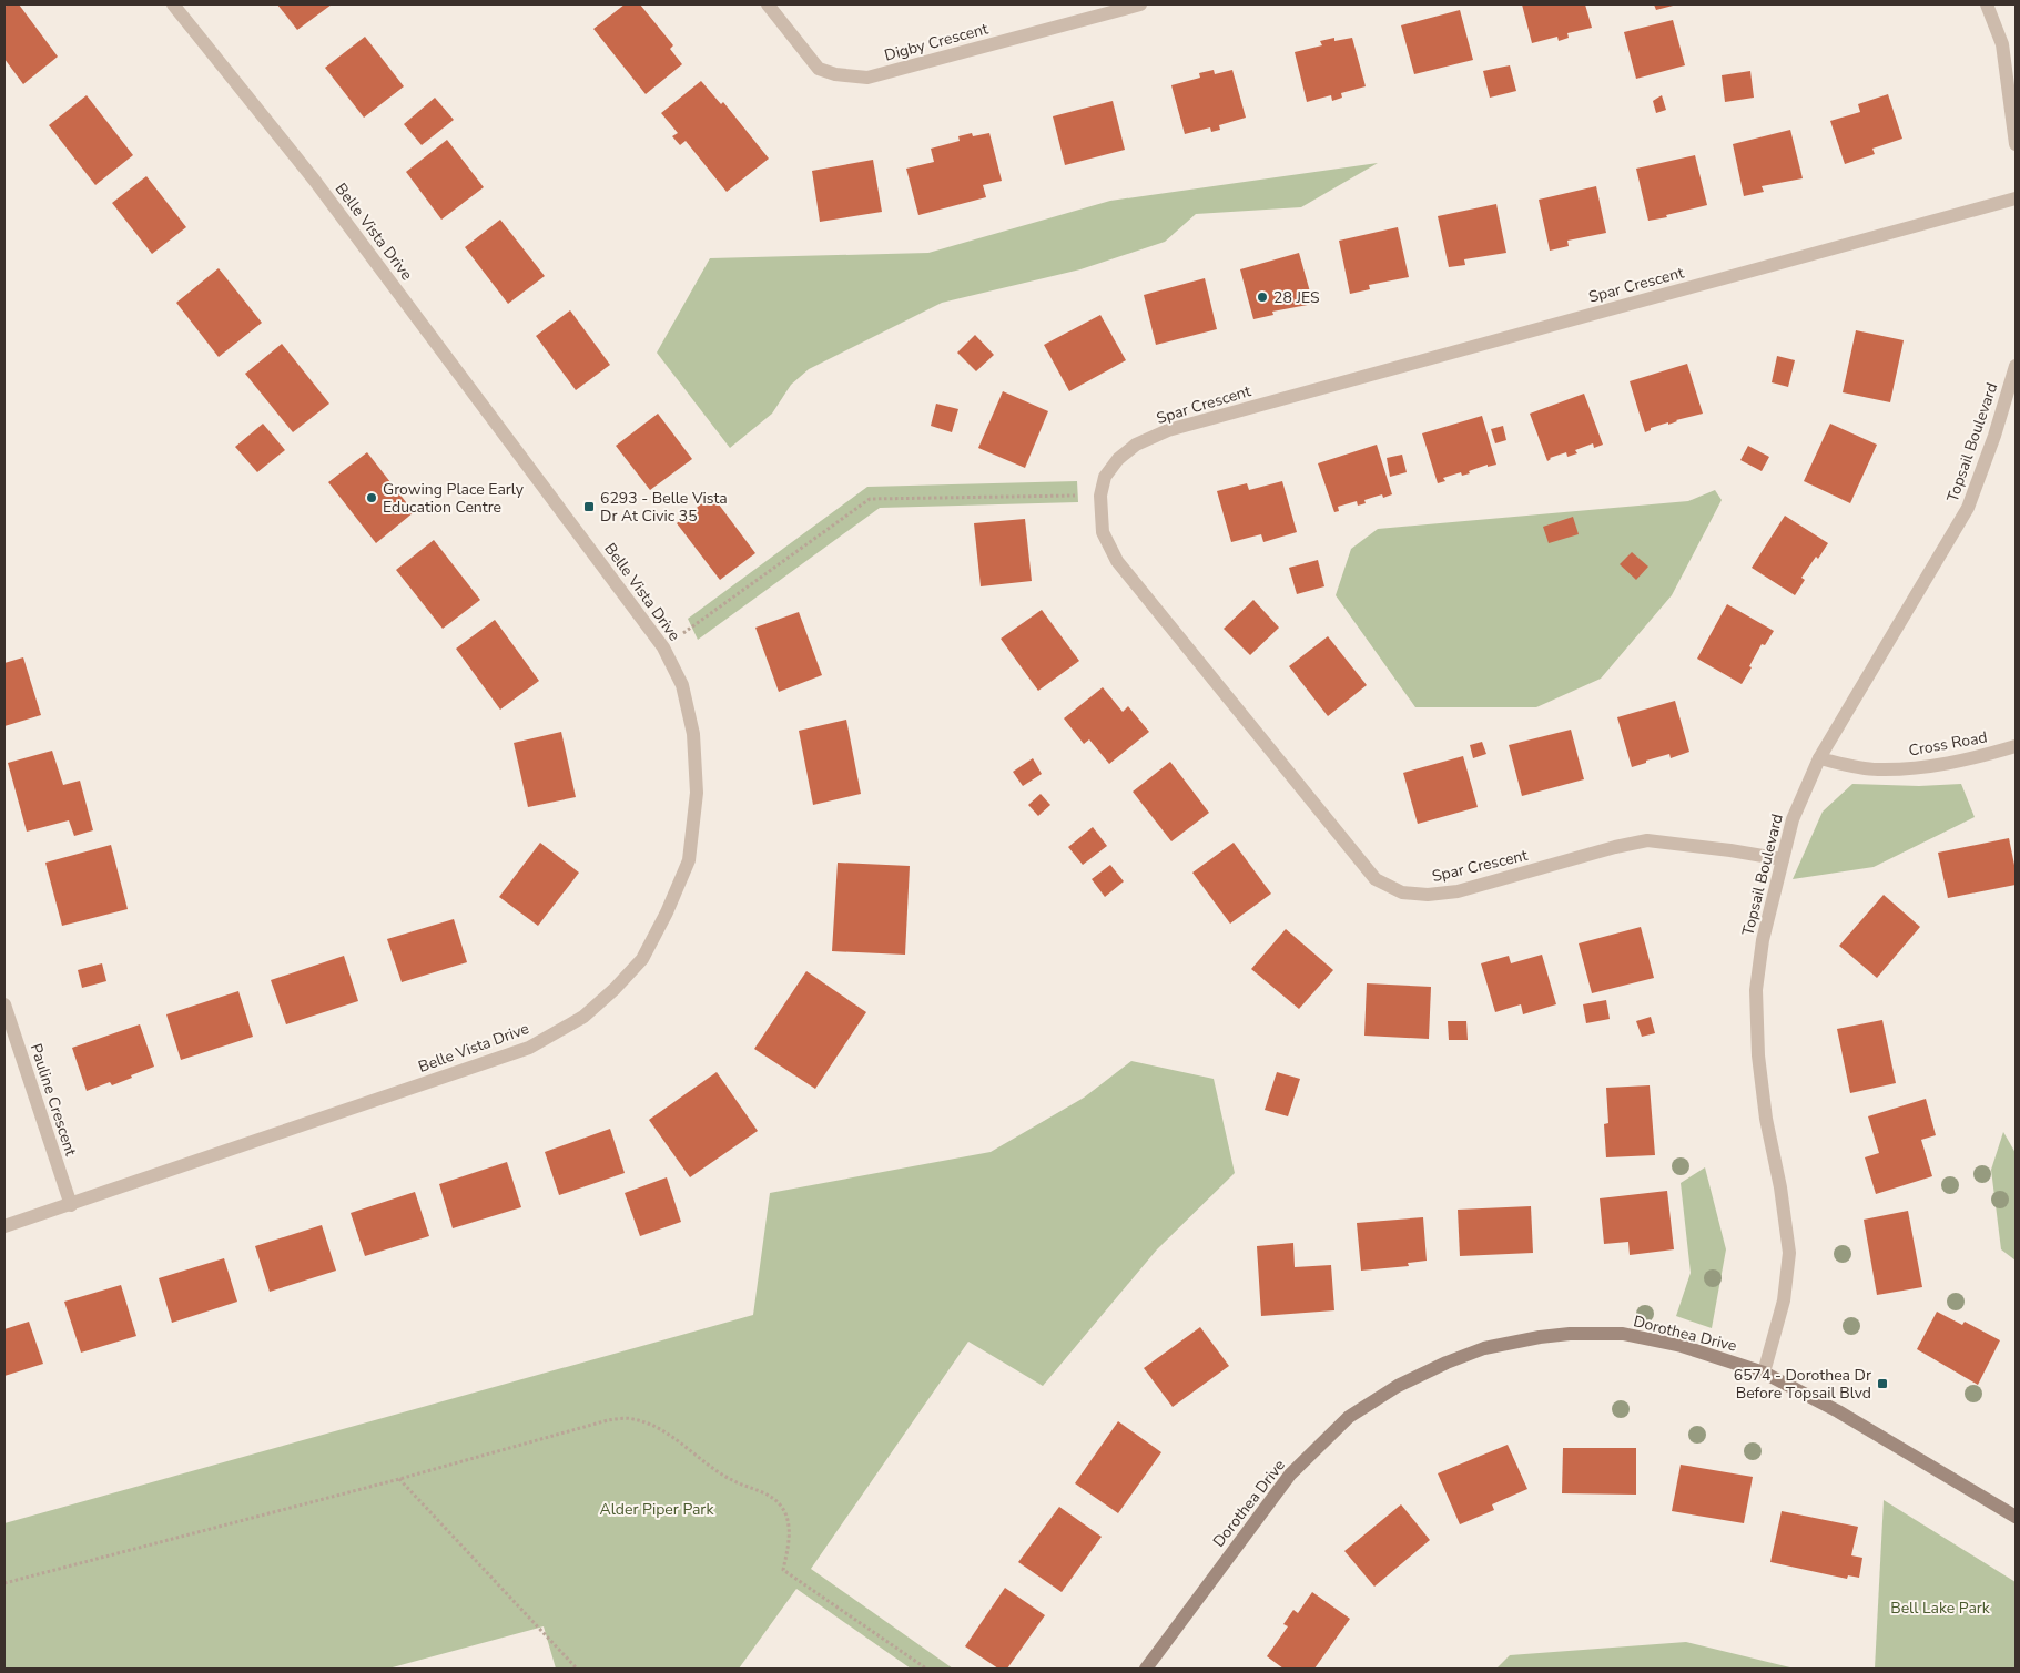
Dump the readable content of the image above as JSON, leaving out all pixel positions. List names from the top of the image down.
{
  "streets": {
    "street": [
      "Digby Crescent",
      "Belle Vista Drive",
      "Spar Crescent",
      "Topsail Boulevard",
      "Cross Road",
      "Pauline Crescent",
      "Dorothea Drive"
    ]
  },
  "crossings": [
    ["Belle Vista Drive", "Pauline Crescent"],
    ["Spar Crescent", "Topsail Boulevard"],
    ["Topsail Boulevard", "Cross Road"],
    ["Topsail Boulevard", "Dorothea Drive"]
  ],
  "parks": ["Alder Piper Park", "Bell Lake Park"],
  "places": {
    "other": ["28 JES", "Growing Place Early Education Centre"],
    "transit": ["6293 - Belle Vista Dr At Civic 35", "6574 - Dorothea Dr Before Topsail Blvd"]
  }
}
